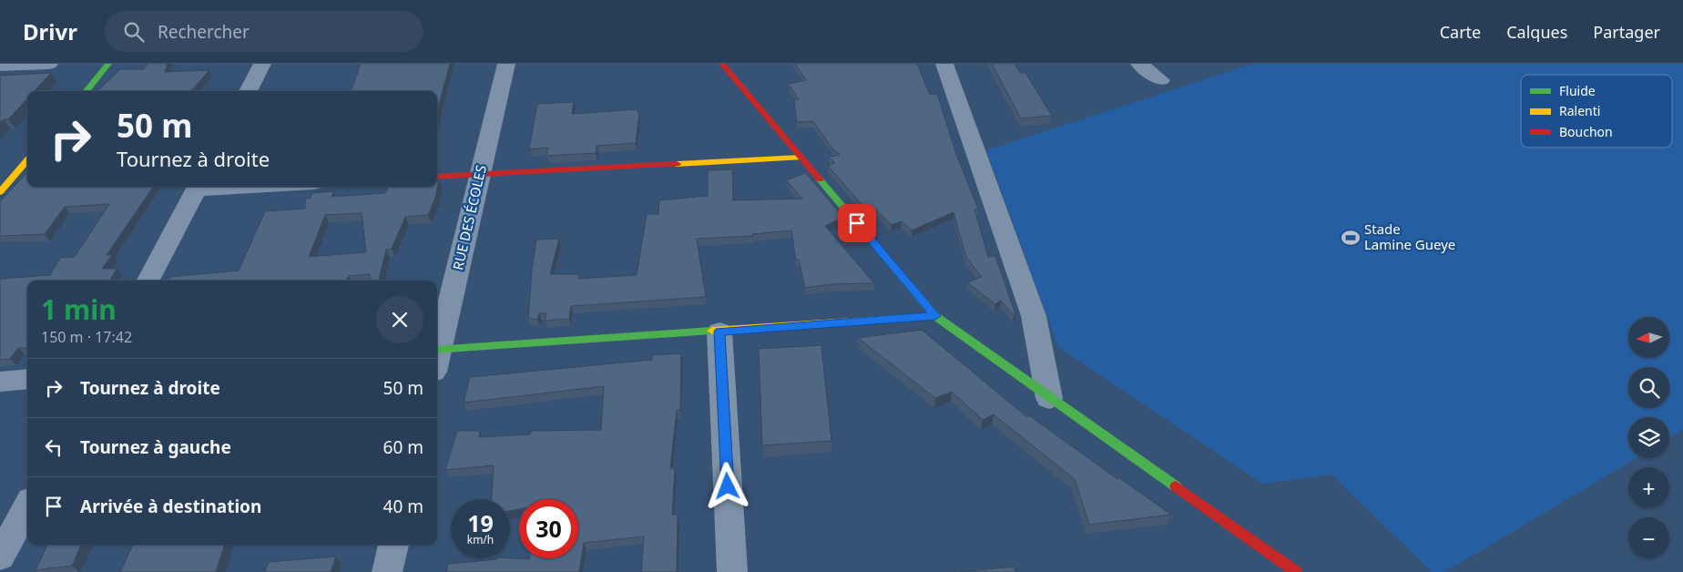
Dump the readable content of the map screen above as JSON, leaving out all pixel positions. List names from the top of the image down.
{
  "streets": {
    "street": ["RUE DES ÉCOLES"]
  },
  "places": {
    "sports": ["Stade Lamine Gueye"]
  },
  "legend": ["Fluide", "Ralenti", "Bouchon"],
  "north": "left",
  "page": {
    "header": "Drivr",
    "search": "Rechercher",
    "nav": ["Carte", "Calques", "Partager"],
    "turn": ["50 m", "Tournez à droite"],
    "heading": ["1 min", "150 m · 17:42"],
    "map_buttons": ["+", "−"],
    "list": [
      {
        "name": "Tournez à droite",
        "value": "50 m"
      },
      {
        "name": "Tournez à gauche",
        "value": "60 m"
      },
      {
        "name": "Arrivée à destination",
        "value": "40 m"
      }
    ],
    "speed": "19 km/h",
    "limit": "30"
  }
}
